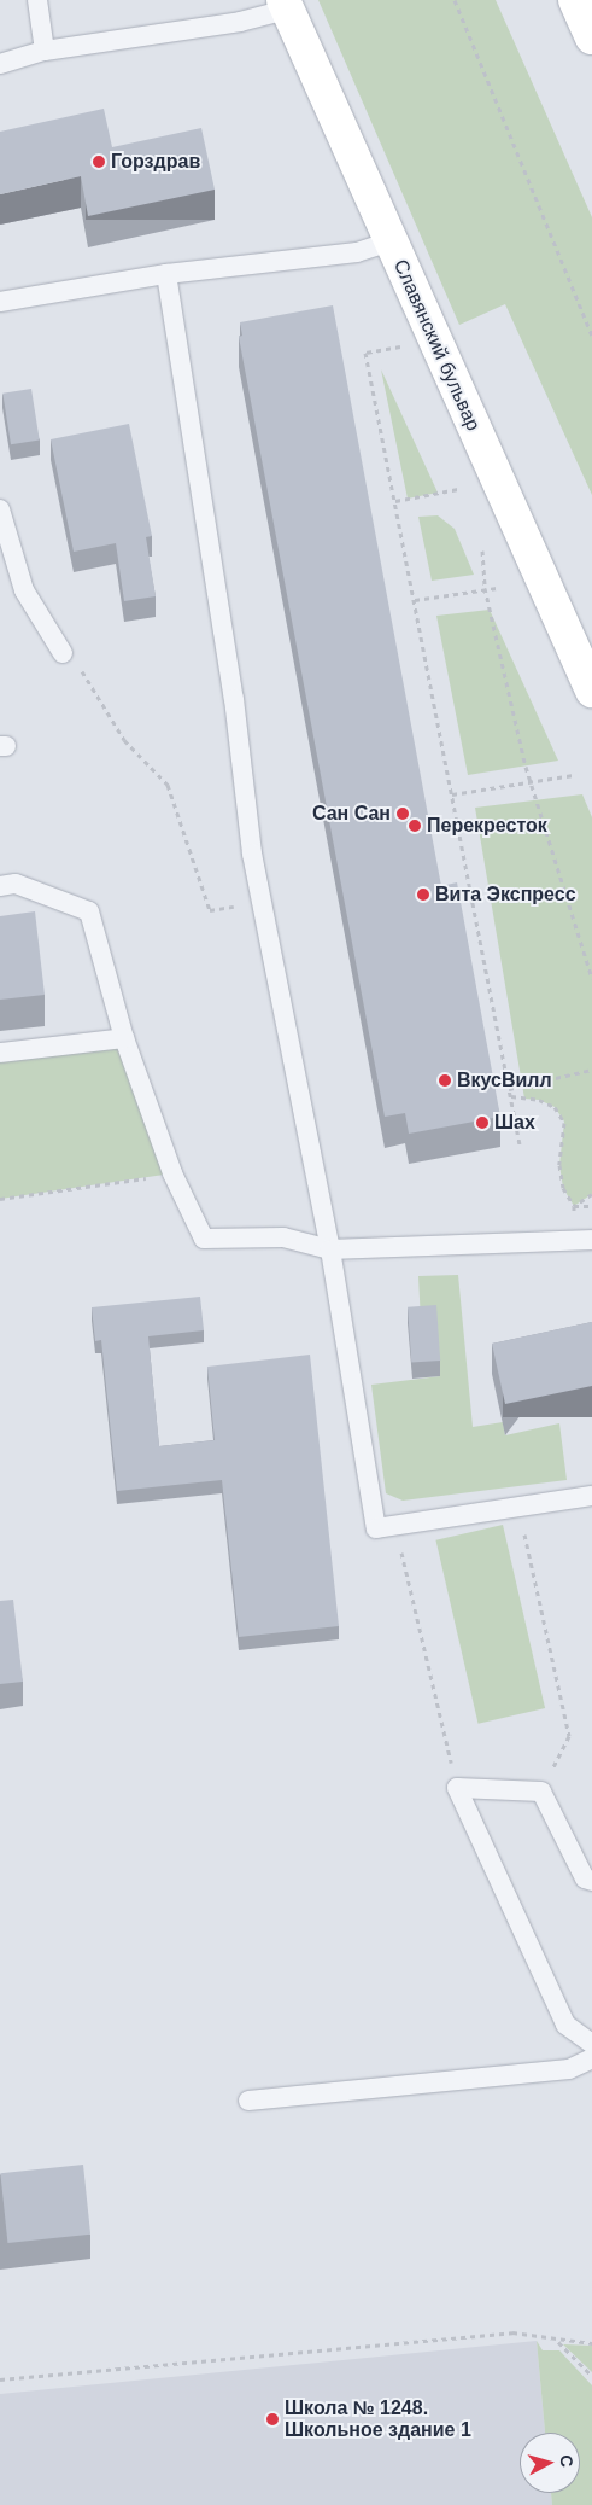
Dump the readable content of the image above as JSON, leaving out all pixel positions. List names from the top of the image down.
{
  "streets": {
    "street": ["Славянский бульвар"]
  },
  "places": [
    "Горздрав",
    "Сан Сан",
    "Перекресток",
    "Вита Экспресс",
    "ВкусВилл",
    "Шах",
    "Школа № 1248. Школьное здание 1"
  ],
  "north": "right"
}
